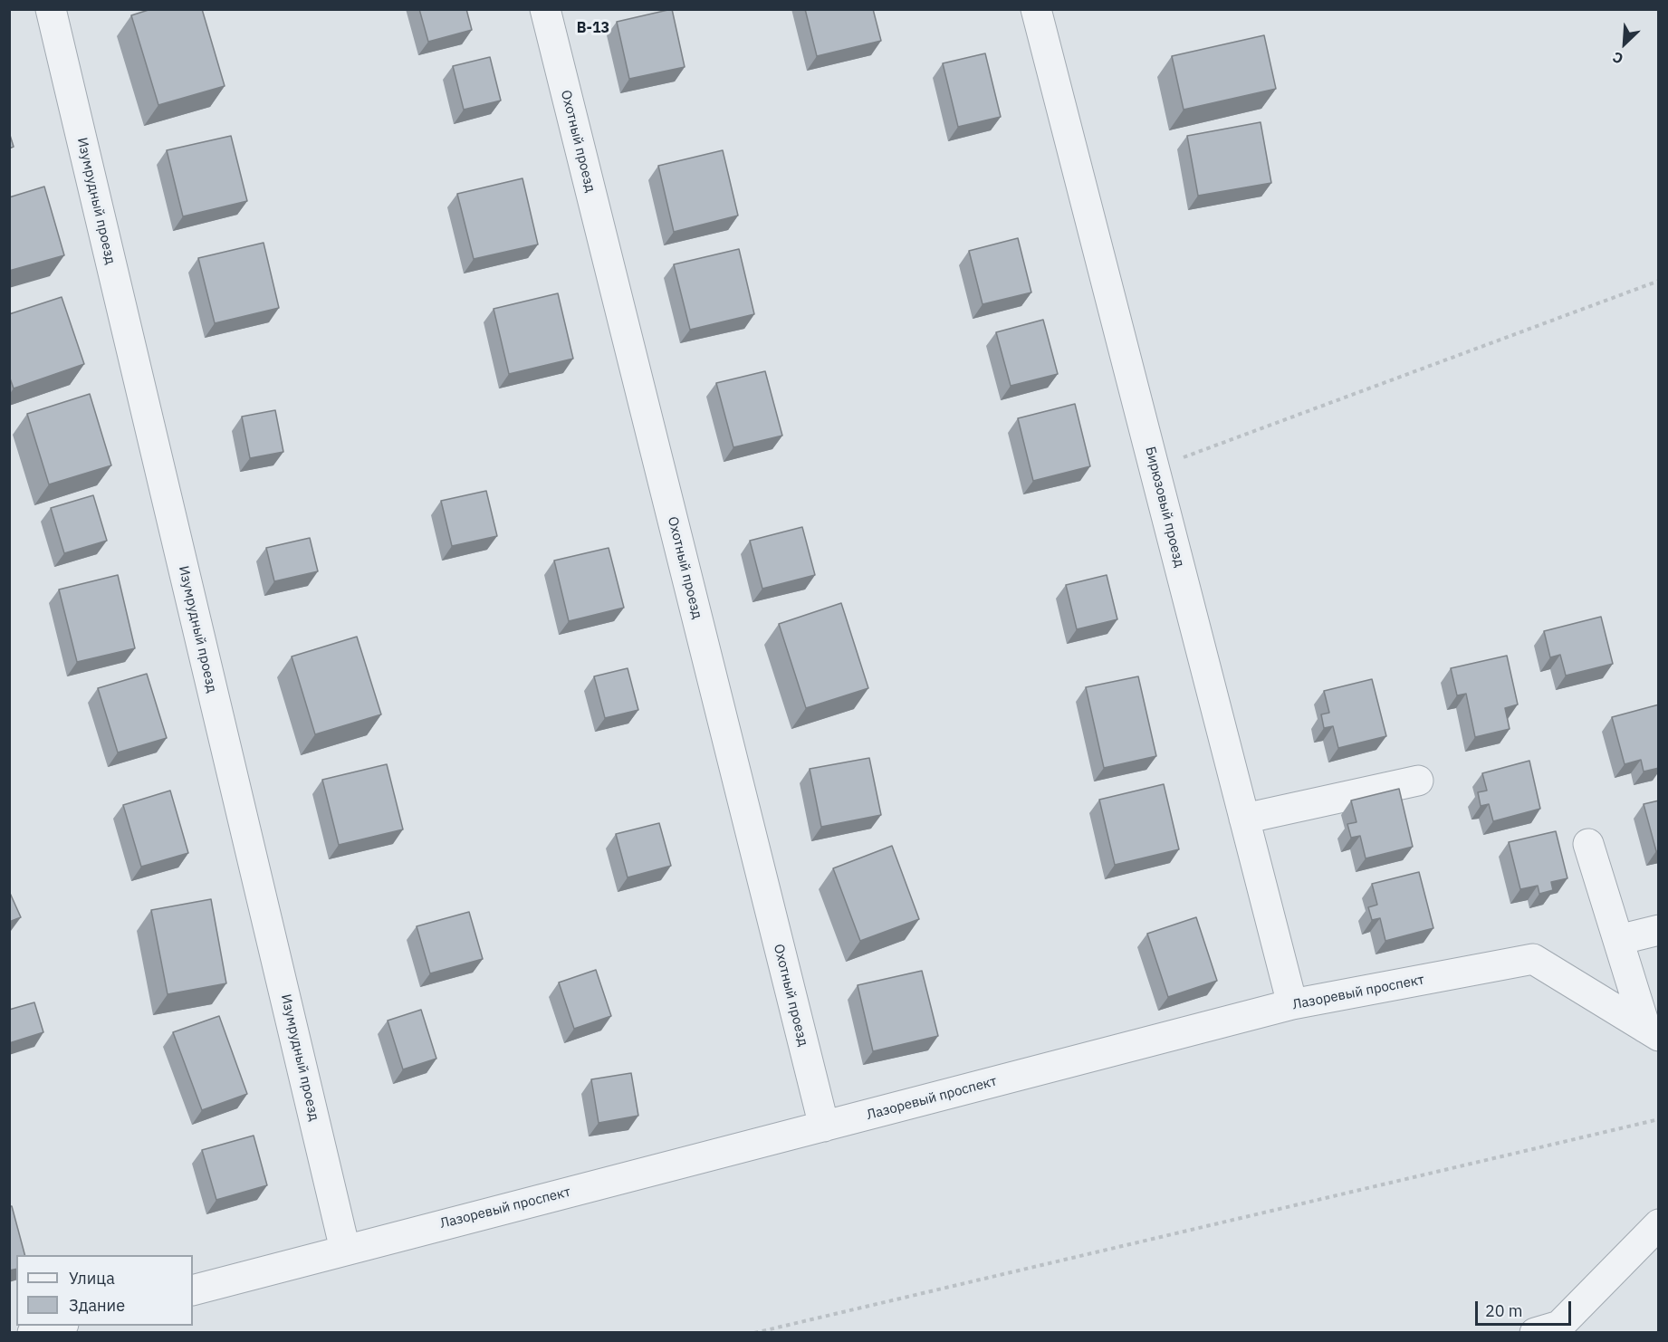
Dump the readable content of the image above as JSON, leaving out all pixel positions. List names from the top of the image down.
{
  "streets": {
    "street": [
      "Охотный проезд",
      "Изумрудный проезд",
      "Бирюзовый проезд",
      "Лазоревый проспект"
    ]
  },
  "crossings": [
    ["Охотный проезд", "Лазоревый проспект"],
    ["Изумрудный проезд", "Лазоревый проспект"],
    ["Бирюзовый проезд", "Лазоревый проспект"]
  ],
  "districts": ["В-13"],
  "legend": ["Улица", "Здание"],
  "scale_bar": "20 m",
  "north": "bottom left"
}
